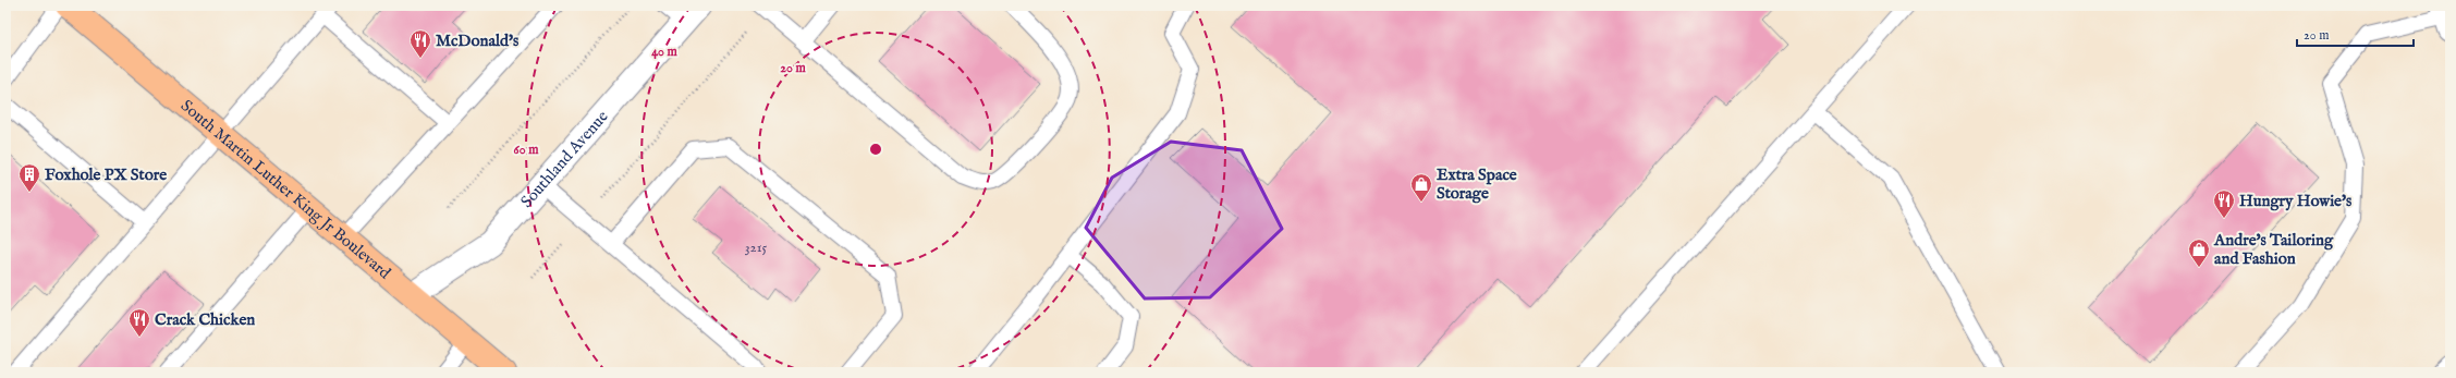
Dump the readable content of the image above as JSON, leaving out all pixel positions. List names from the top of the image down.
{
  "streets": {
    "main road": ["South Martin Luther King Jr Boulevard"],
    "street": ["Southland Avenue"]
  },
  "crossings": [
    ["Southland Avenue", "South Martin Luther King Jr Boulevard"]
  ],
  "places": {
    "restaurant": ["McDonald's", "Hungry Howie's", "Crack Chicken"],
    "building": ["Foxhole PX Store"],
    "shop": ["Extra Space Storage", "Andre's Tailoring and Fashion"]
  },
  "house_numbers": ["3215"],
  "scale_bar": "20 m",
  "rings": ["40 m", "20 m", "60 m"]
}
